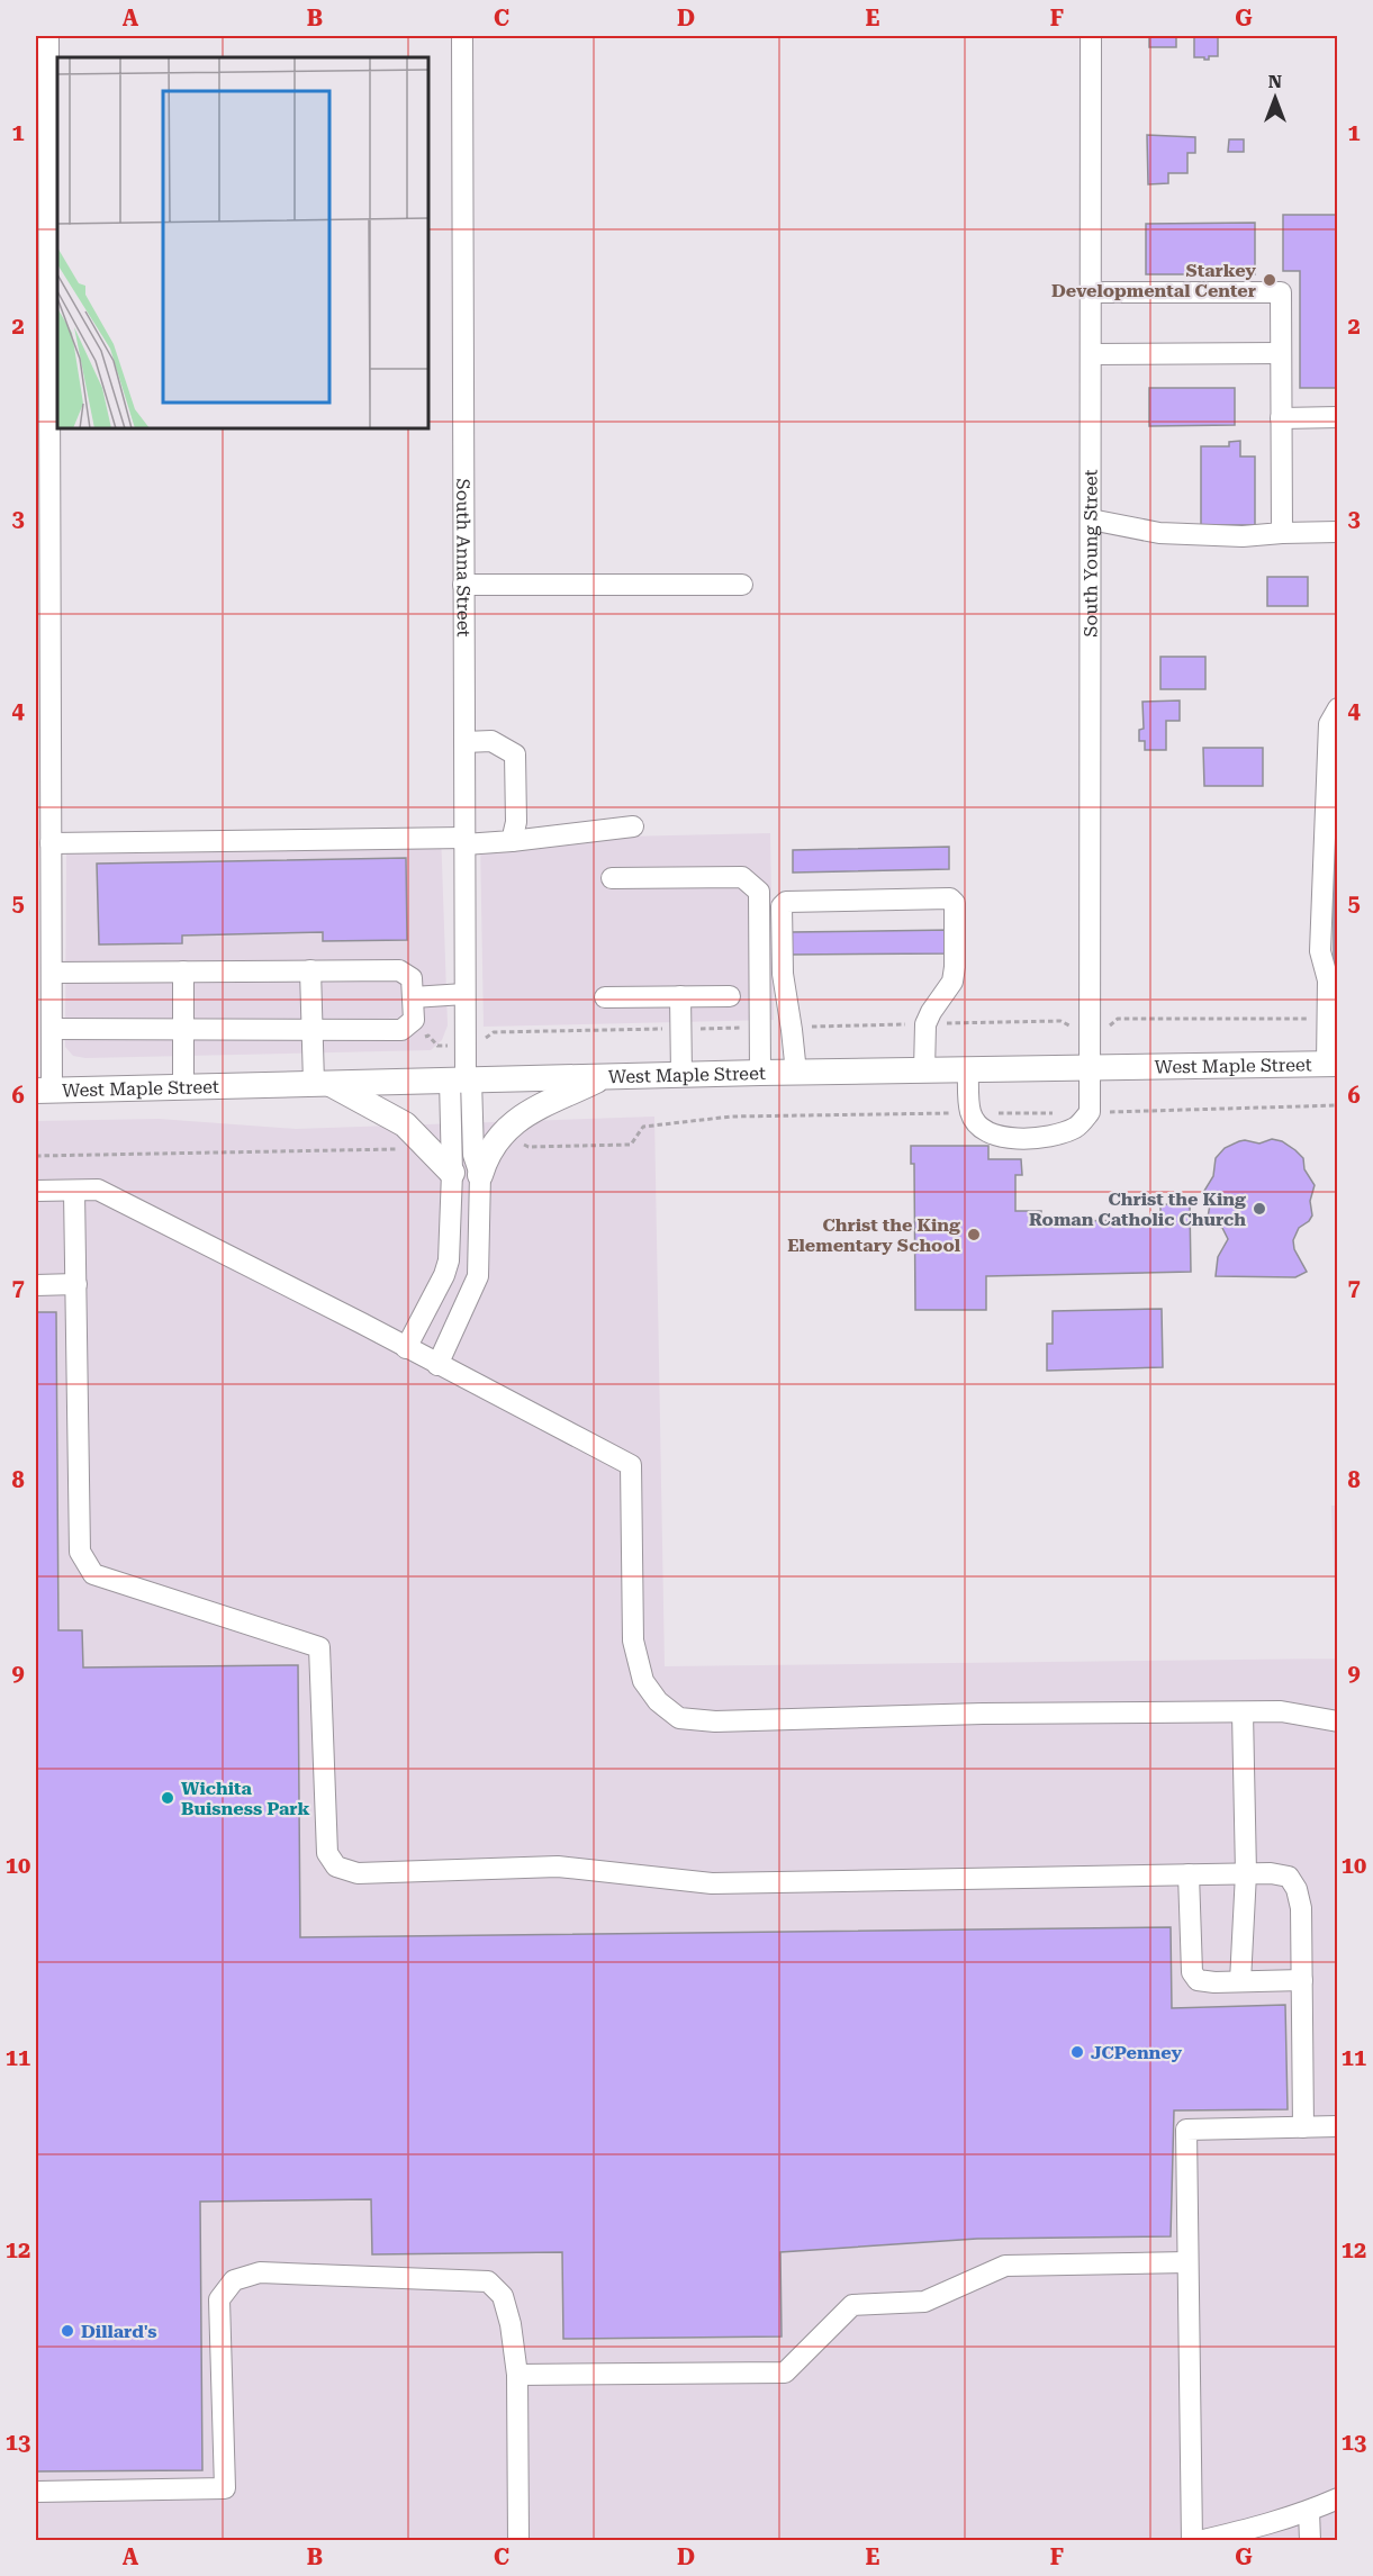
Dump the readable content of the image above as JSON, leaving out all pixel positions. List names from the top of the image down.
{
  "streets": {
    "main road": ["West Maple Street"],
    "street": ["South Young Street", "South Anna Street"]
  },
  "crossings": [
    ["South Young Street", "West Maple Street"],
    ["South Anna Street", "West Maple Street"]
  ],
  "places": [
    "Starkey Developmental Center",
    "Christ the King Roman Catholic Church",
    "Christ the King Elementary School",
    "Wichita Buisness Park",
    "JCPenney",
    "Dillard's"
  ],
  "north": "top",
  "grid": {
    "columns": [
      "A",
      "B",
      "C",
      "D",
      "E",
      "F",
      "G"
    ],
    "rows": [
      "1",
      "2",
      "3",
      "4",
      "5",
      "6",
      "7",
      "8",
      "9",
      "10",
      "11",
      "12",
      "13"
    ]
  }
}
